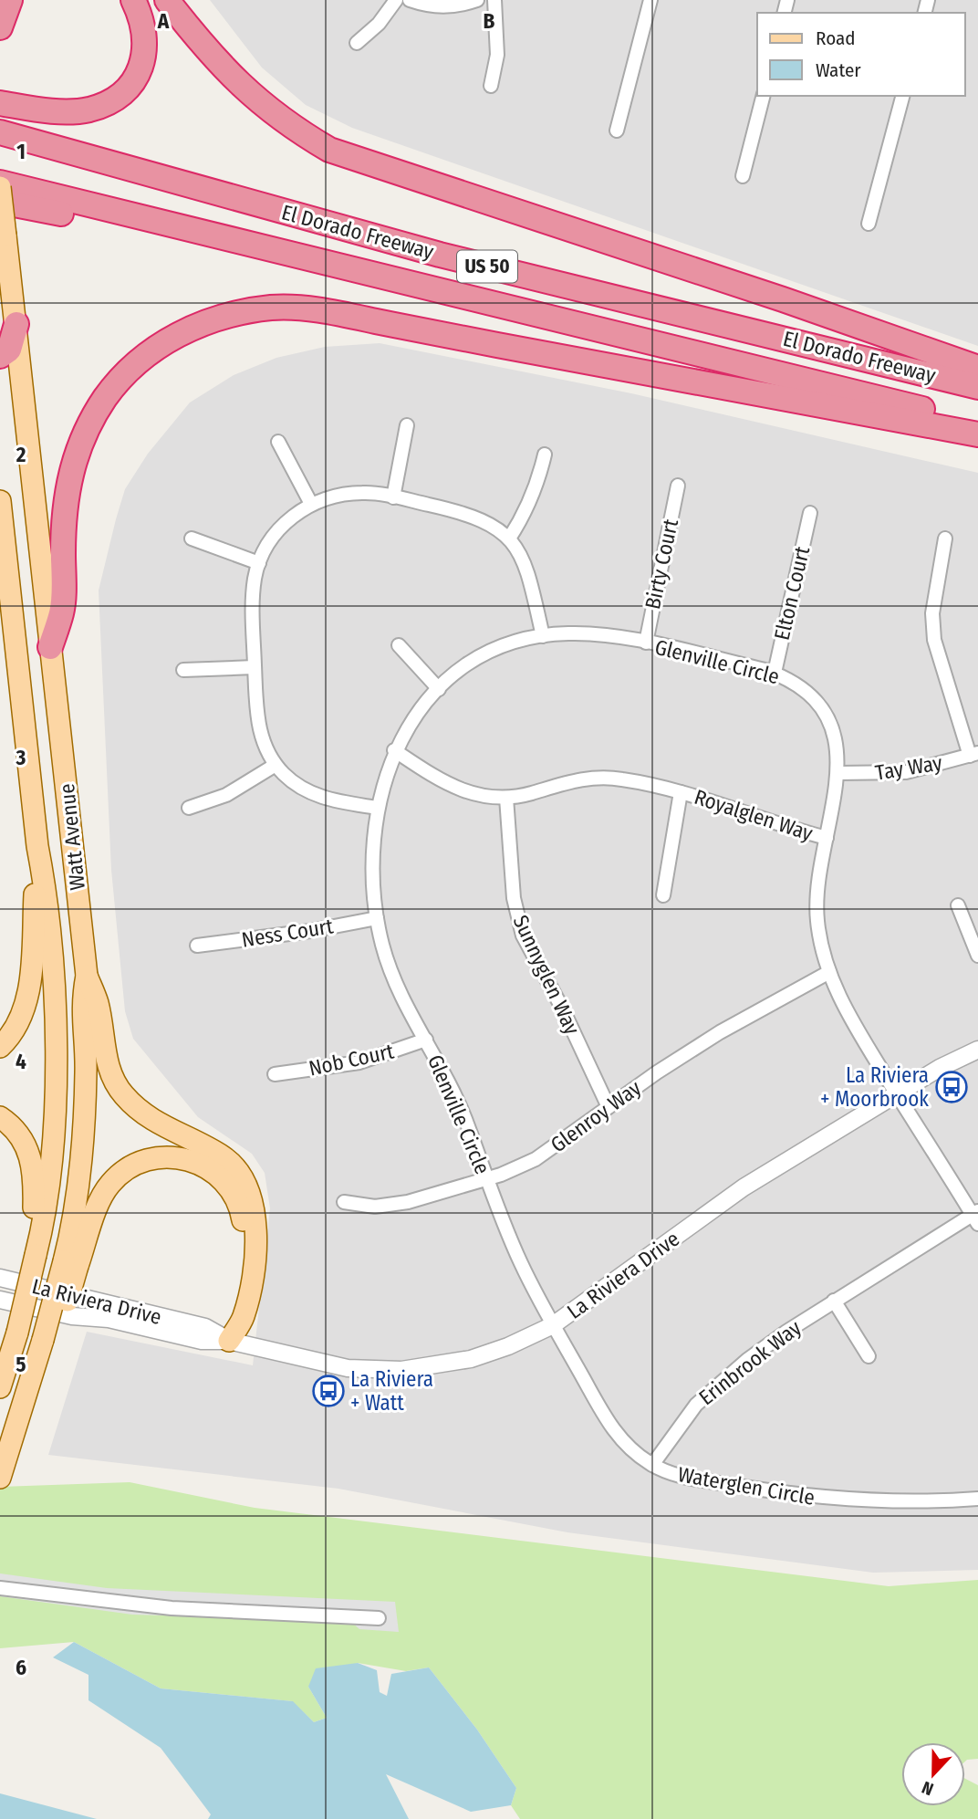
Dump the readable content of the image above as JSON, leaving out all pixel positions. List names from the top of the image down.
{
  "streets": {
    "highway": ["El Dorado Freeway", "US 50"],
    "main road": ["Watt Avenue"],
    "street": [
      "Birty Court",
      "Elton Court",
      "Glenville Circle",
      "Tay Way",
      "Royalglen Way",
      "Ness Court",
      "Sunnyglen Way",
      "Nob Court",
      "Glenroy Way",
      "La Riviera Drive",
      "Erinbrook Way",
      "Waterglen Circle"
    ]
  },
  "crossings": [
    ["Birty Court", "Glenville Circle"],
    ["Elton Court", "Glenville Circle"],
    ["Glenville Circle", "Tay Way"],
    ["Glenville Circle", "Royalglen Way"],
    ["Glenville Circle", "Ness Court"],
    ["Glenville Circle", "Nob Court"],
    ["Glenville Circle", "Glenroy Way"],
    ["Glenville Circle", "La Riviera Drive"],
    ["Glenville Circle", "Erinbrook Way"],
    ["Glenville Circle", "Waterglen Circle"],
    ["Royalglen Way", "Sunnyglen Way"],
    ["Sunnyglen Way", "Glenroy Way"],
    ["La Riviera Drive", "Waterglen Circle"],
    ["Erinbrook Way", "Waterglen Circle"]
  ],
  "places": {
    "bus stop": ["La Riviera + Moorbrook", "La Riviera + Watt"]
  },
  "legend": ["Road", "Water"],
  "north": "bottom",
  "grid": {
    "columns": ["A", "B"],
    "rows": [
      "1",
      "2",
      "3",
      "4",
      "5",
      "6"
    ]
  }
}
